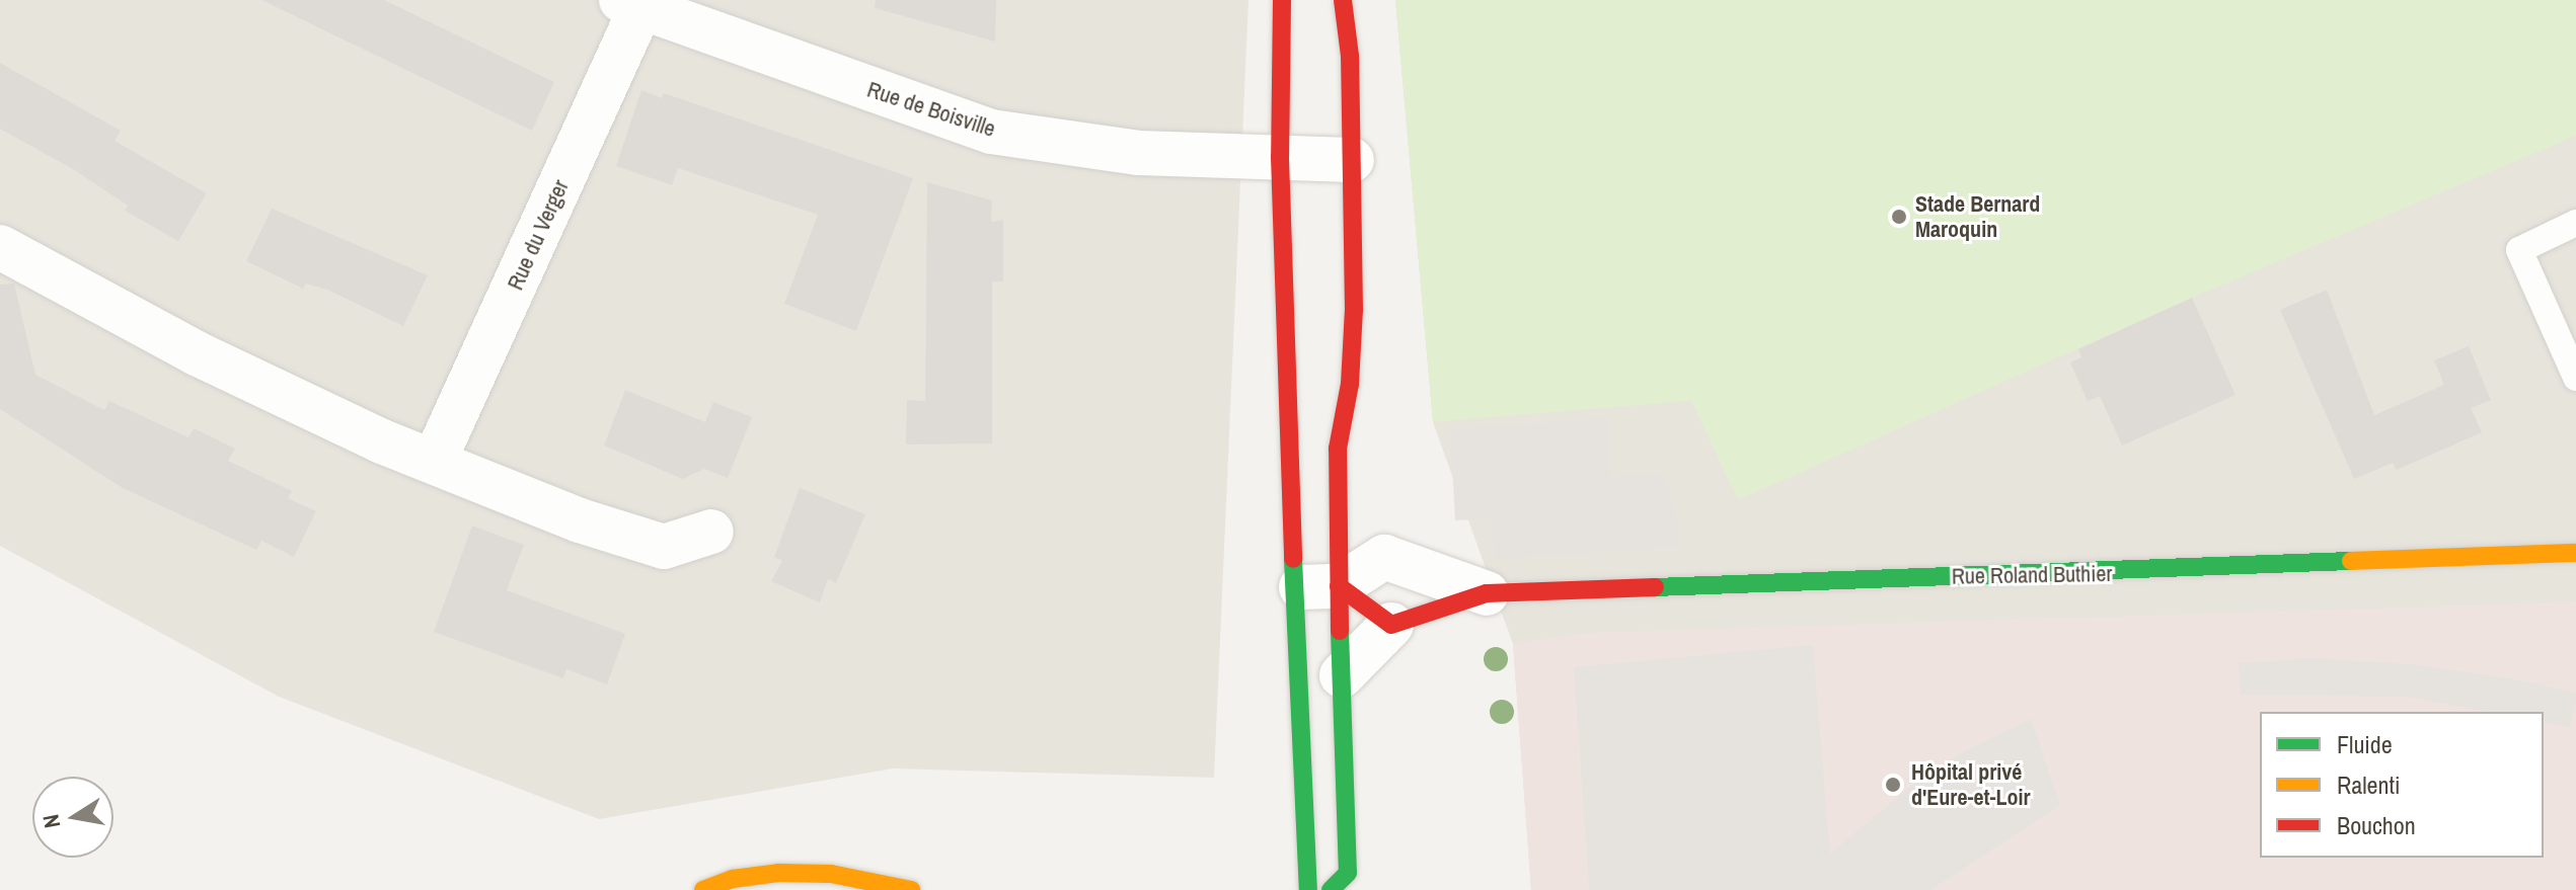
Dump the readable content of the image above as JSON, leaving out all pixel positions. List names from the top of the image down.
{
  "streets": {
    "main road": ["Rue Roland Buthier"],
    "street": ["Rue de Boisville", "Rue du Verger"]
  },
  "crossings": [
    ["Rue de Boisville", "Rue du Verger"]
  ],
  "places": ["Stade Bernard Maroquin", "Hôpital privé d'Eure-et-Loir"],
  "legend": ["Fluide", "Ralenti", "Bouchon"],
  "north": "left"
}
